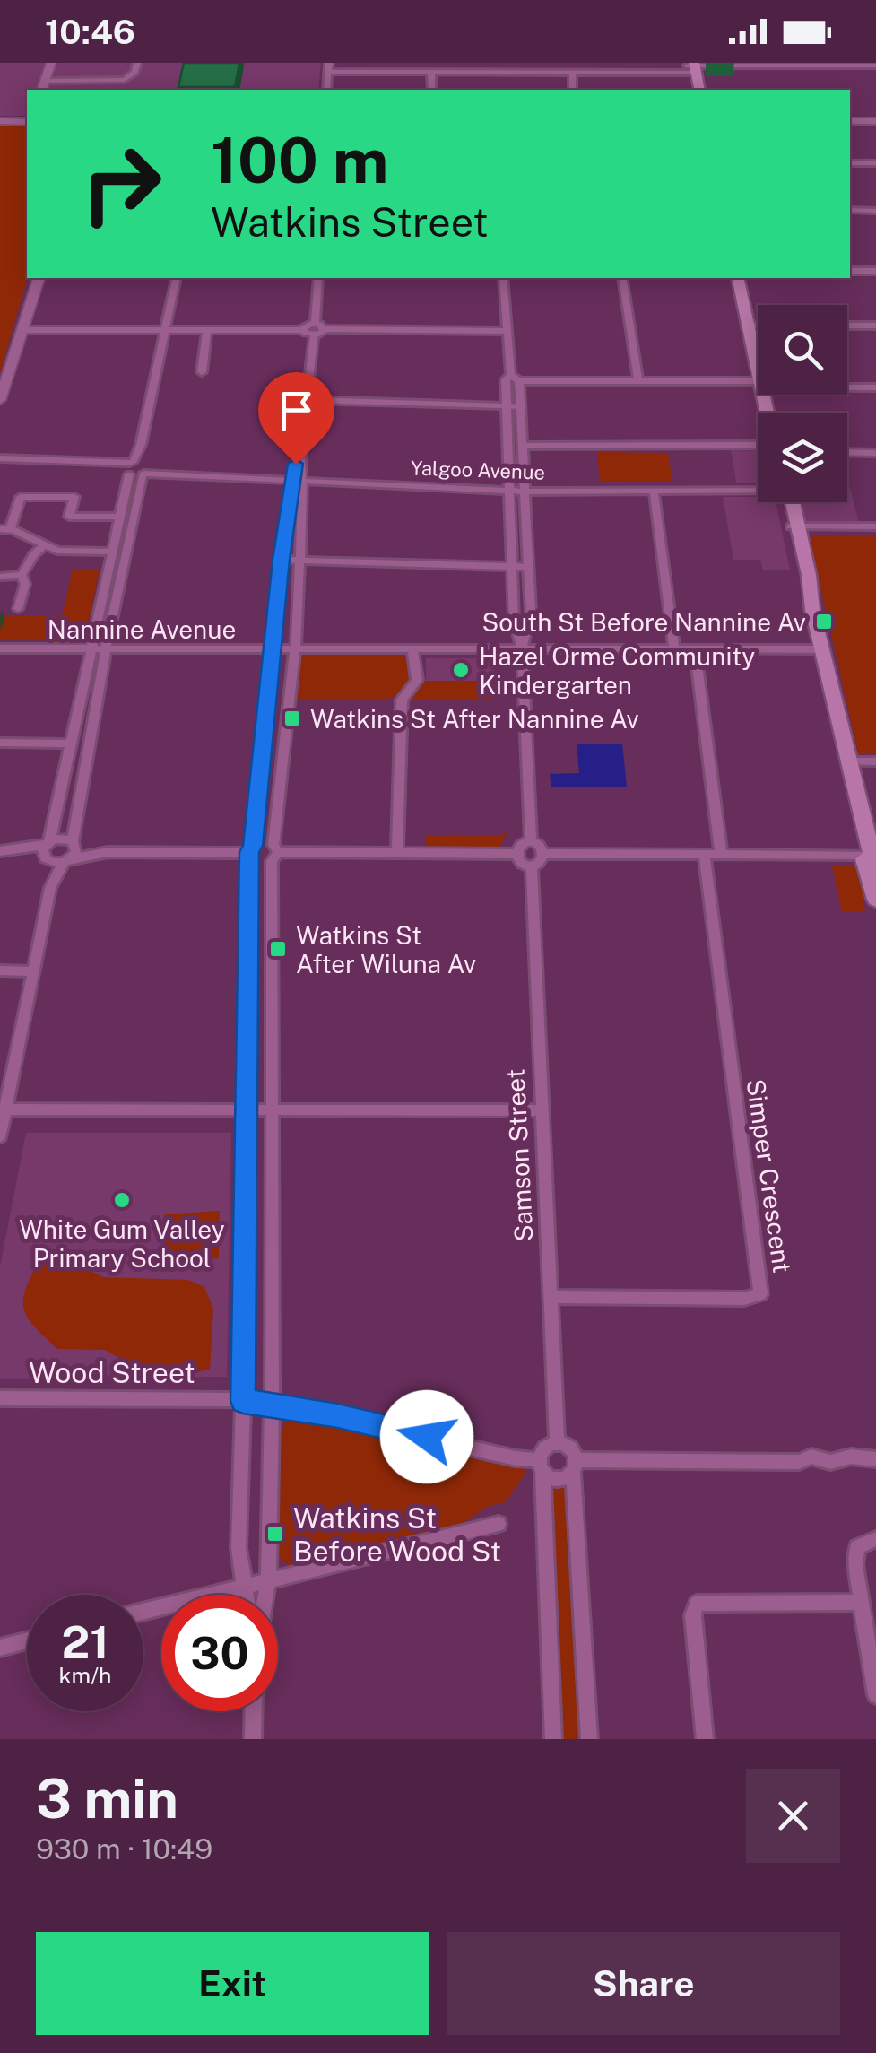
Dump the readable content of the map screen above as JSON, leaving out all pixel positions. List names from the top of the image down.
{
  "streets": {
    "street": [
      "Yalgoo Avenue",
      "Nannine Avenue",
      "Samson Street",
      "Simper Crescent",
      "Wood Street"
    ]
  },
  "crossings": [
    ["Samson Street", "Simper Crescent"],
    ["Samson Street", "Wood Street"]
  ],
  "places": {
    "transit": [
      "South St Before Nannine Av",
      "Watkins St After Nannine Av",
      "Watkins St After Wiluna Av",
      "Watkins St Before Wood St"
    ],
    "other": ["Hazel Orme Community Kindergarten", "White Gum Valley Primary School"]
  },
  "page": {
    "status": "10:46",
    "turn": ["100 m", "Watkins Street"],
    "speed": "21 km/h",
    "limit": "30",
    "heading": ["3 min", "930 m · 10:49"],
    "buttons": ["Exit", "Share"]
  }
}
